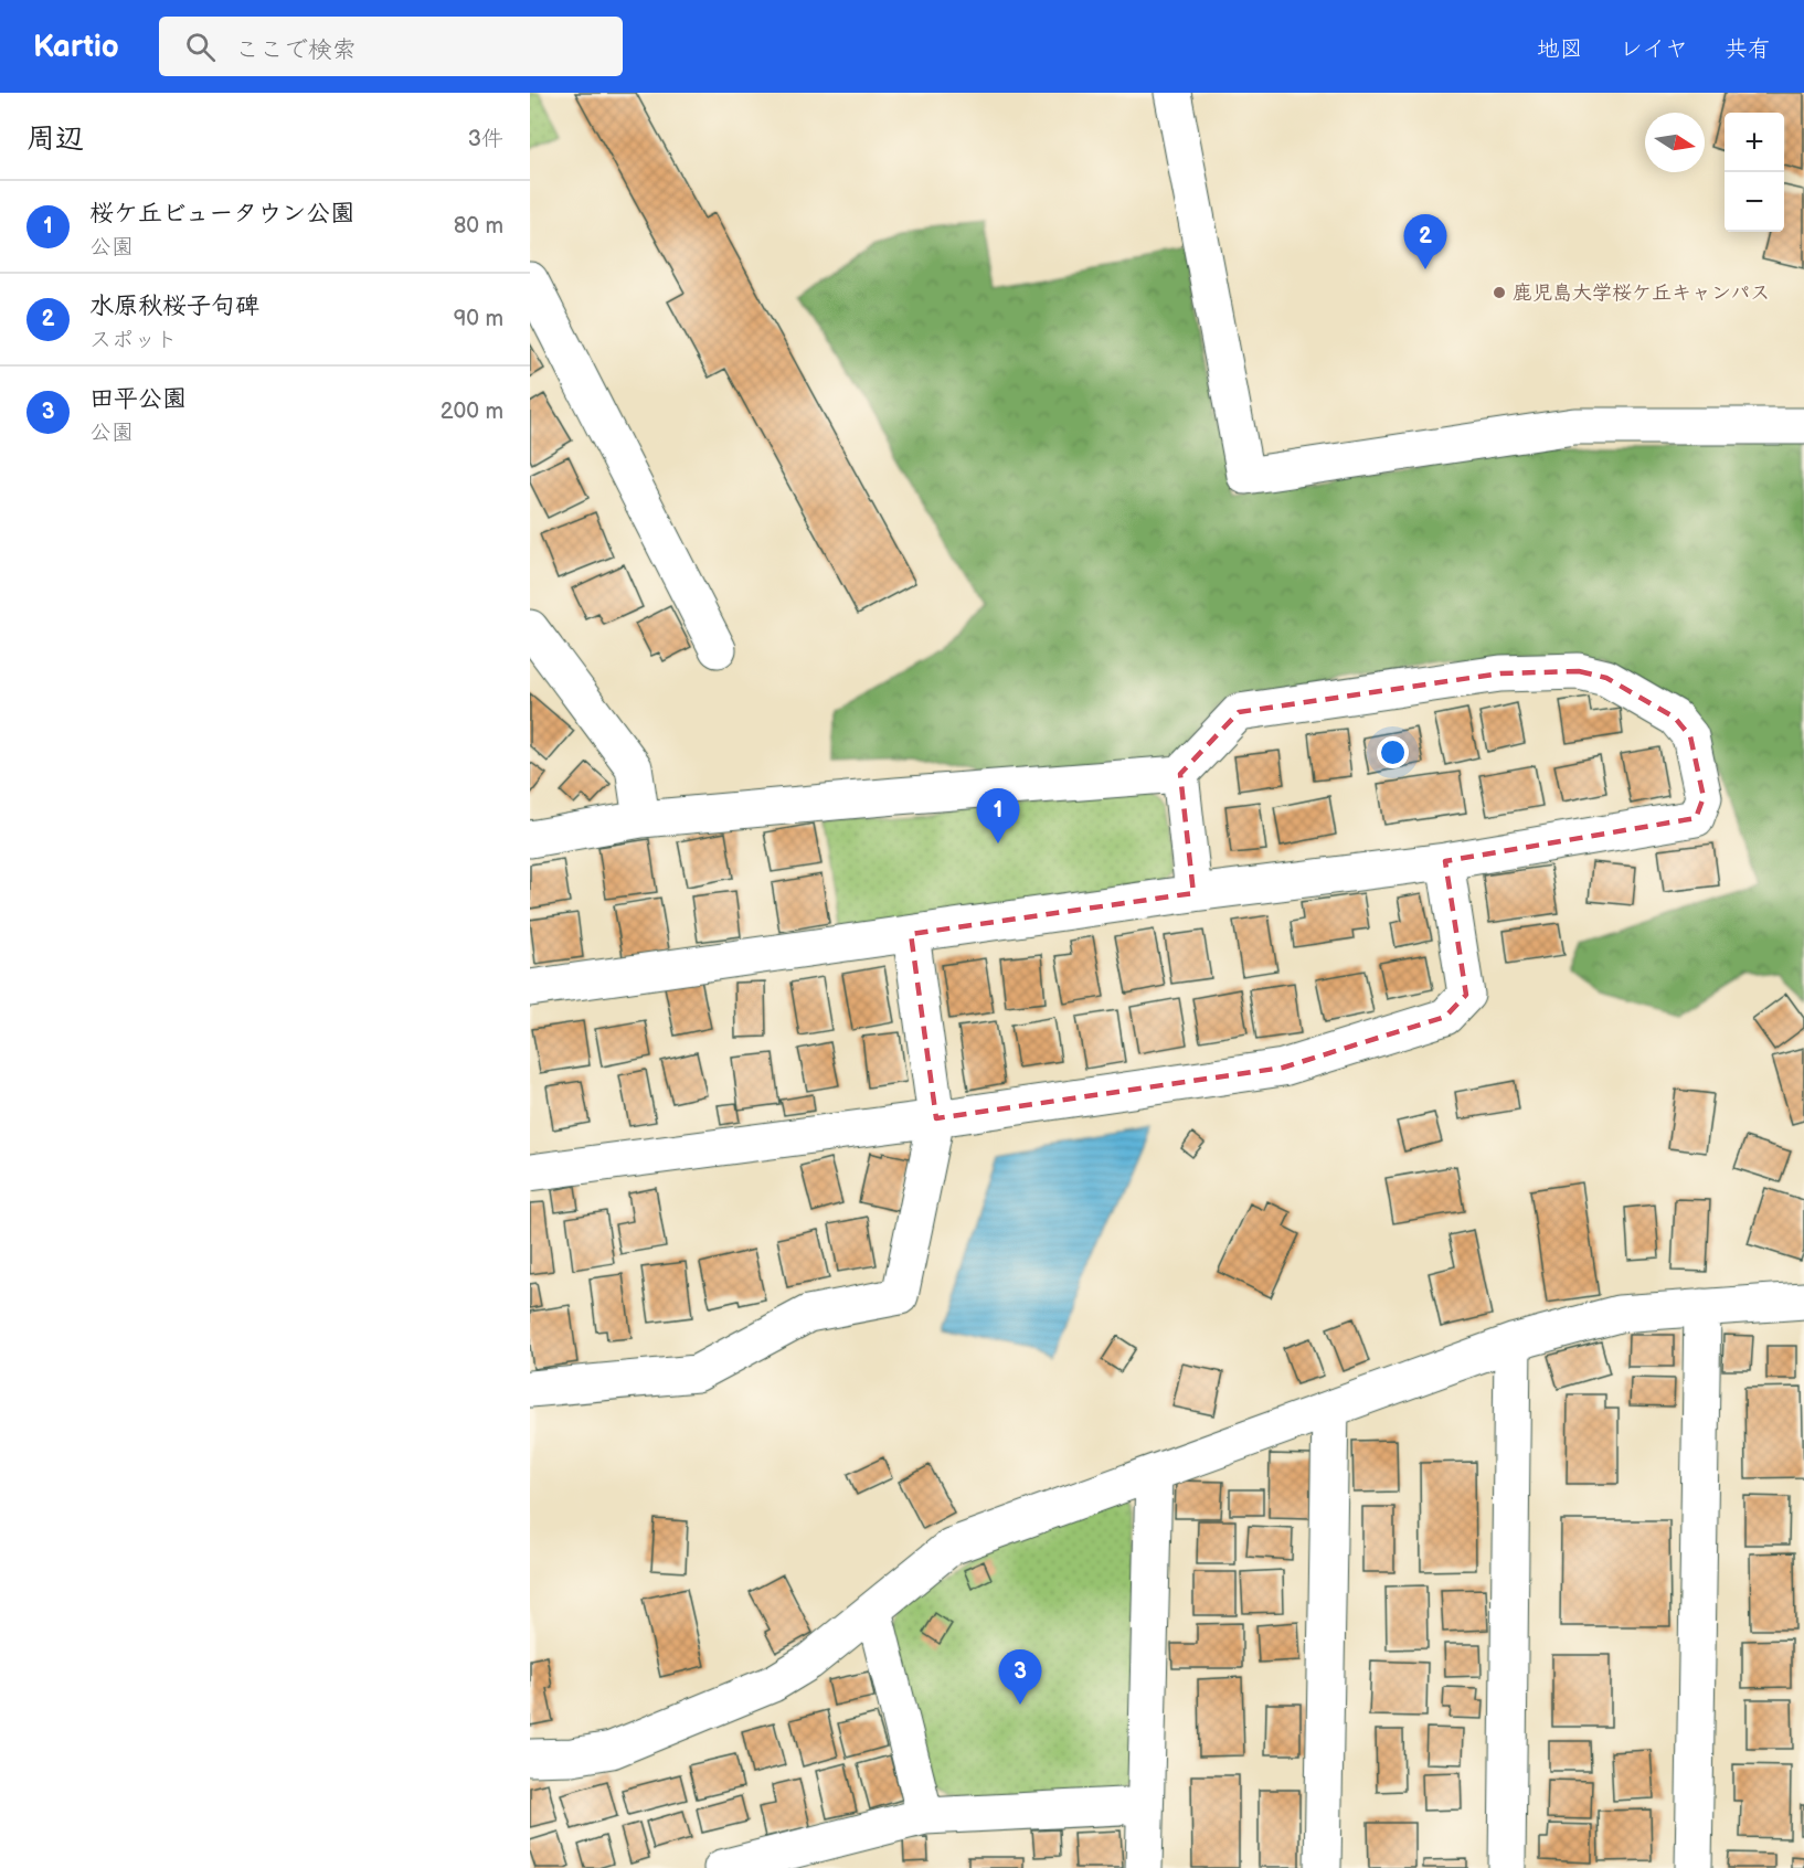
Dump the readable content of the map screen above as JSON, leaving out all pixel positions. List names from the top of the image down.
{
  "places": ["鹿児島大学桜ケ丘キャンパス"],
  "north": "right",
  "page": {
    "header": "Kartio",
    "search": "ここで検索",
    "nav": ["地図", "レイヤ", "共有"],
    "heading": ["周辺", "3件"],
    "map_buttons": ["+", "−"],
    "list": [
      {
        "mark": "1",
        "name": "桜ケ丘ビュータウン公園",
        "note": "公園",
        "value": "80 m"
      },
      {
        "mark": "2",
        "name": "水原秋桜子句碑",
        "note": "スポット",
        "value": "90 m"
      },
      {
        "mark": "3",
        "name": "田平公園",
        "note": "公園",
        "value": "200 m"
      }
    ],
    "pins": ["2", "1", "3"]
  }
}
